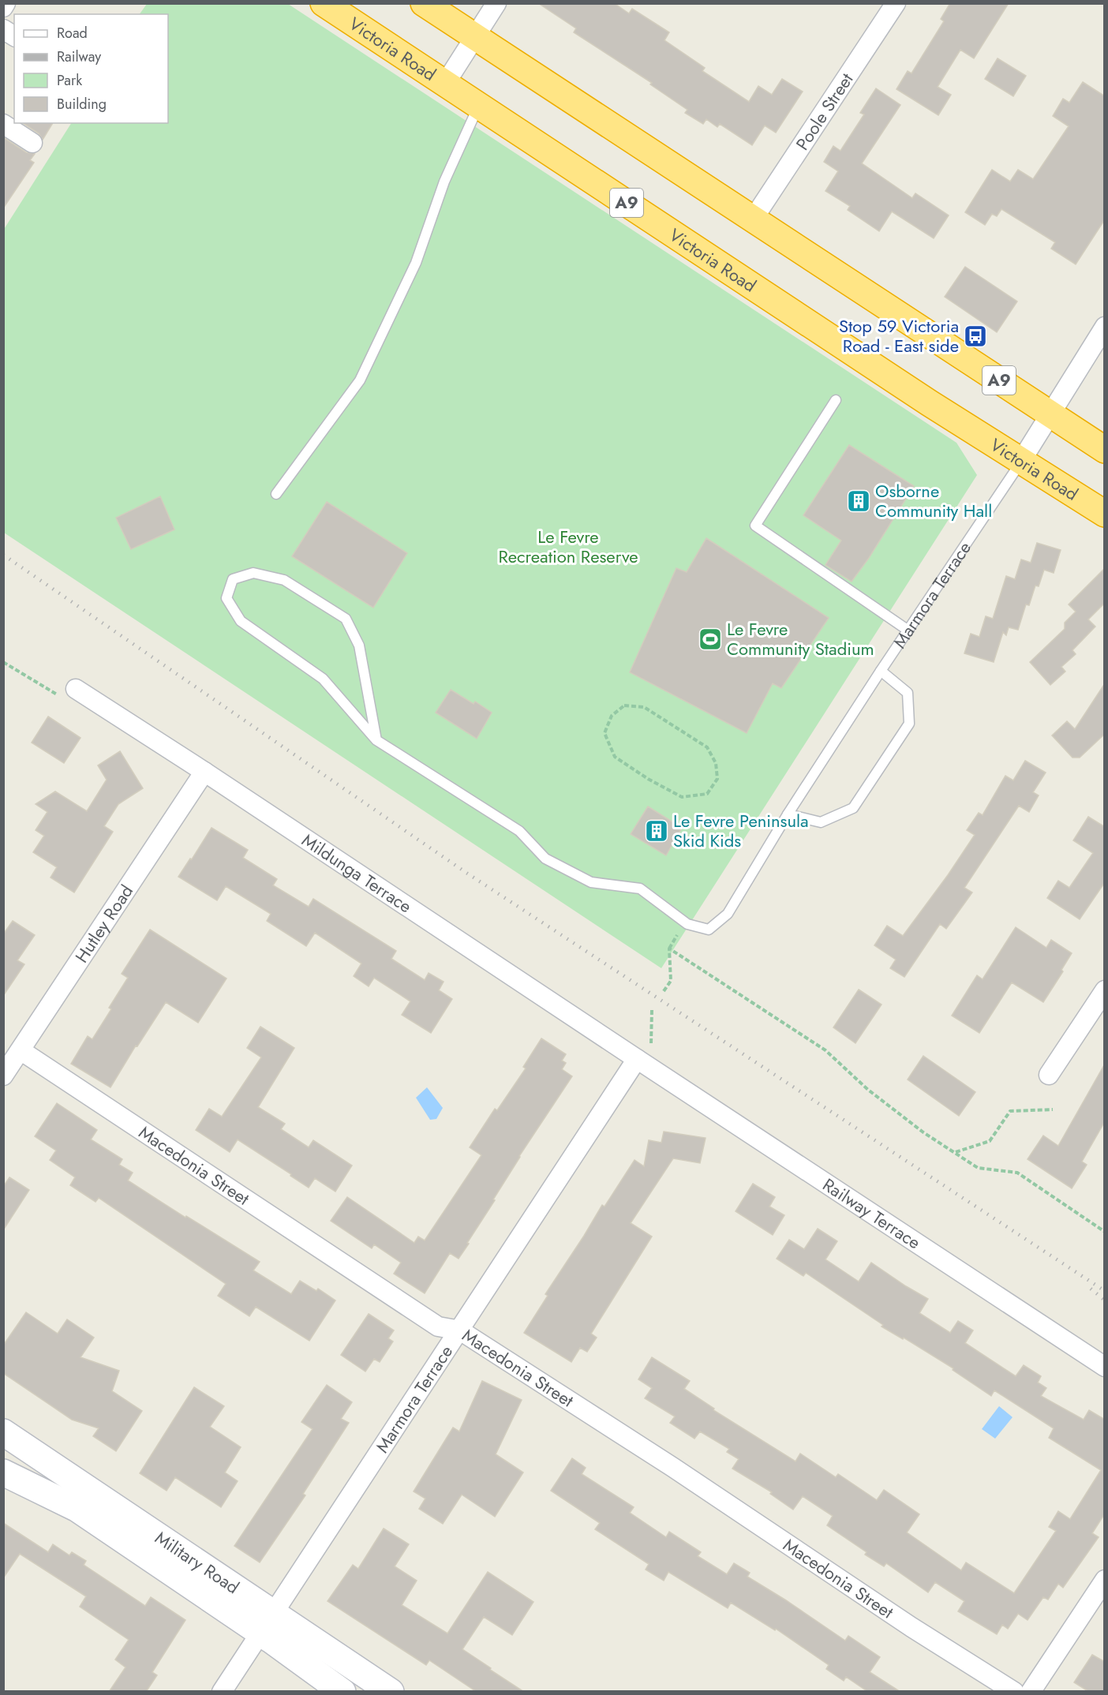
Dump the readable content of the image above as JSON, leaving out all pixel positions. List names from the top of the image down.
{
  "streets": {
    "highway": ["Victoria Road", "A9"],
    "street": [
      "Poole Street",
      "Marmora Terrace",
      "Mildunga Terrace",
      "Hutley Road",
      "Macedonia Street",
      "Railway Terrace",
      "Military Road"
    ]
  },
  "crossings": [
    ["Victoria Road", "Marmora Terrace"],
    ["Poole Street", "A9"],
    ["A9", "Marmora Terrace"],
    ["Marmora Terrace", "Mildunga Terrace"],
    ["Marmora Terrace", "Macedonia Street"],
    ["Marmora Terrace", "Railway Terrace"],
    ["Marmora Terrace", "Military Road"],
    ["Mildunga Terrace", "Hutley Road"],
    ["Mildunga Terrace", "Railway Terrace"],
    ["Hutley Road", "Macedonia Street"]
  ],
  "parks": ["Le Fevre Recreation Reserve"],
  "places": {
    "bus stop": ["Stop 59 Victoria Road - East side"],
    "building": ["Osborne Community Hall", "Le Fevre Peninsula Skid Kids"],
    "sports": ["Le Fevre Community Stadium"]
  },
  "legend": [
    "Road",
    "Railway",
    "Park",
    "Building"
  ]
}
